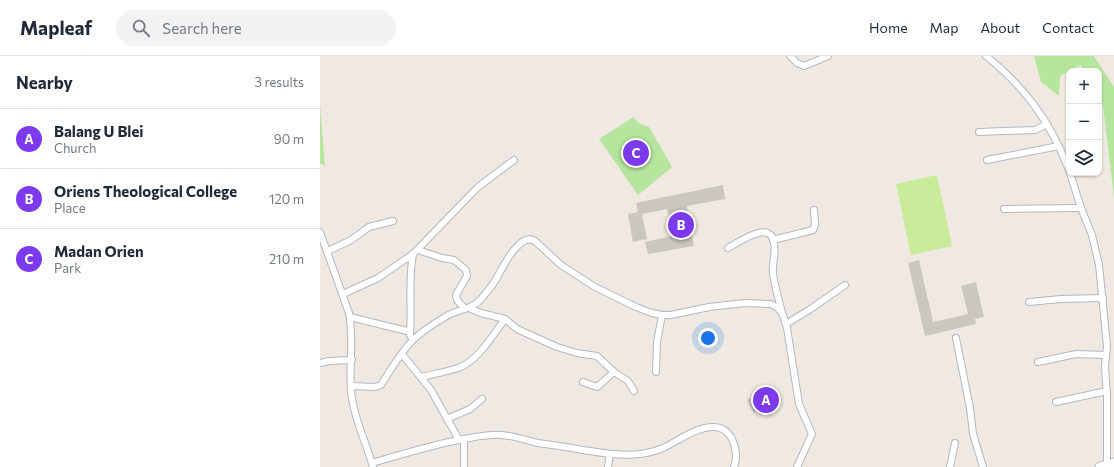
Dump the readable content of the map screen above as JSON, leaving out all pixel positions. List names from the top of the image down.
{
  "page": {
    "header": "Mapleaf",
    "search": "Search here",
    "nav": [
      "Home",
      "Map",
      "About",
      "Contact"
    ],
    "heading": ["Nearby", "3 results"],
    "map_buttons": ["+", "−"],
    "list": [
      {
        "mark": "A",
        "name": "Balang U Blei",
        "note": "Church",
        "value": "90 m"
      },
      {
        "mark": "B",
        "name": "Oriens Theological College",
        "note": "Place",
        "value": "120 m"
      },
      {
        "mark": "C",
        "name": "Madan Orien",
        "note": "Park",
        "value": "210 m"
      }
    ],
    "pins": ["C", "B", "A"]
  }
}
